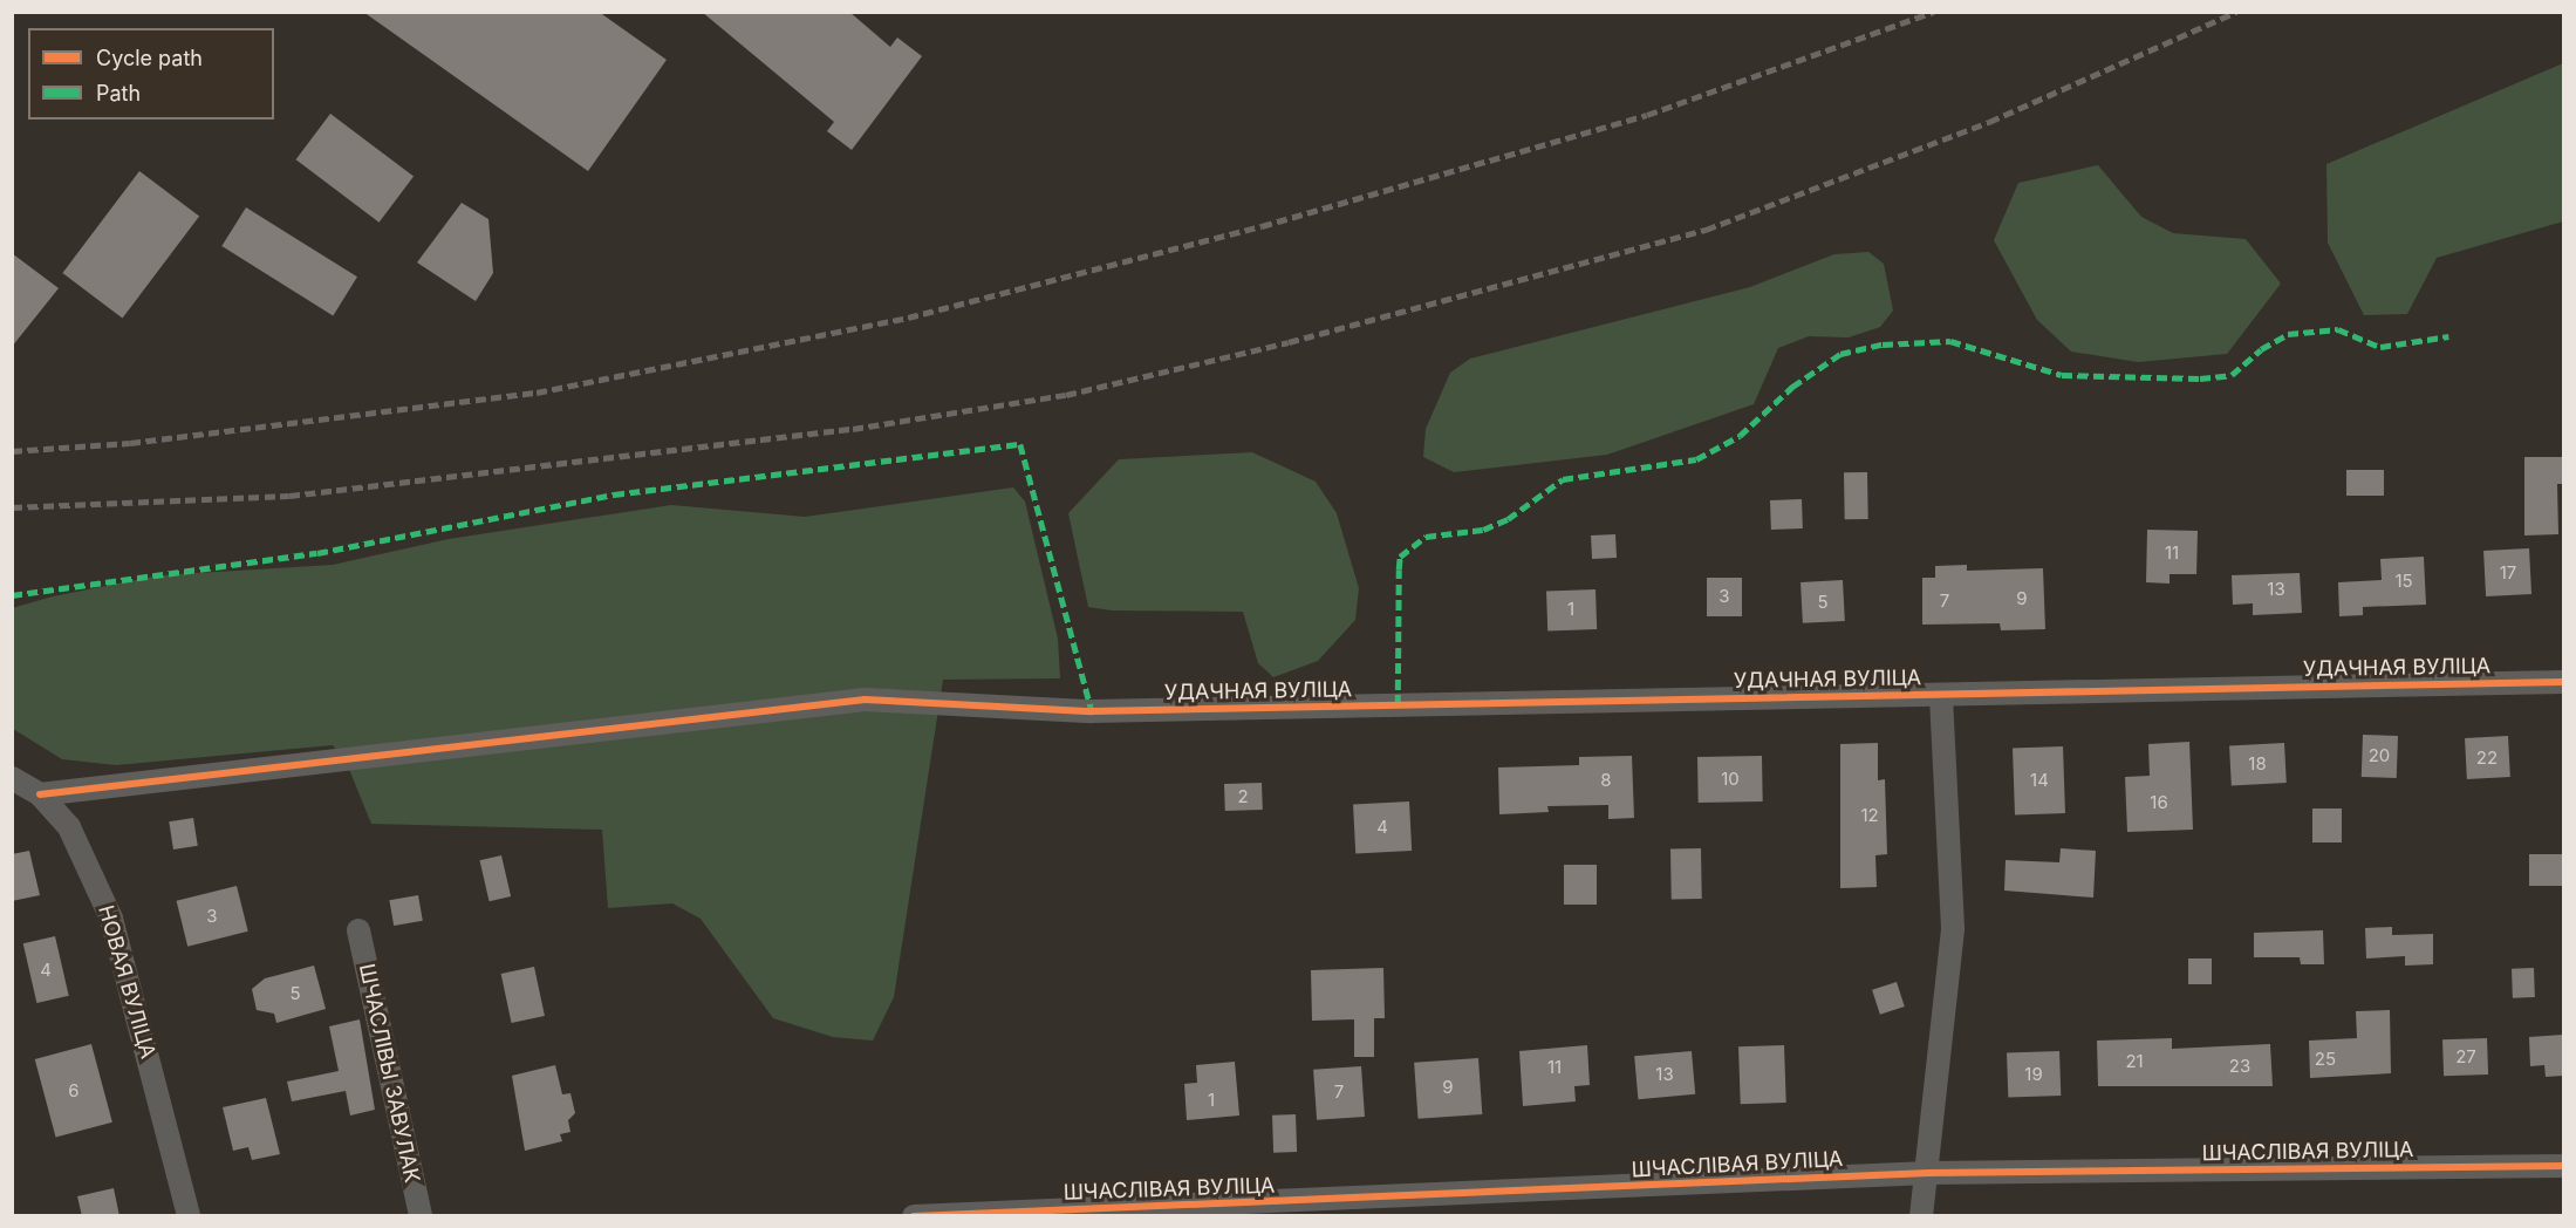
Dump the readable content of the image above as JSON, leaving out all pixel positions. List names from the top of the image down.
{
  "streets": {
    "street": [
      "УДАЧНАЯ ВУЛІЦА",
      "НОВАЯ ВУЛІЦА",
      "ШЧАСЛІВЫ ЗАВУЛАК",
      "ШЧАСЛІВАЯ ВУЛІЦА"
    ]
  },
  "crossings": [
    ["УДАЧНАЯ ВУЛІЦА", "НОВАЯ ВУЛІЦА"]
  ],
  "house_numbers": [
    "11",
    "17",
    "15",
    "13",
    "3",
    "9",
    "7",
    "5",
    "1",
    "20",
    "22",
    "18",
    "10",
    "8",
    "14",
    "2",
    "16",
    "12",
    "4",
    "3",
    "4",
    "5",
    "27",
    "25",
    "21",
    "23",
    "11",
    "13",
    "19",
    "9",
    "6",
    "7",
    "1"
  ],
  "legend": ["Cycle path", "Path"]
}
